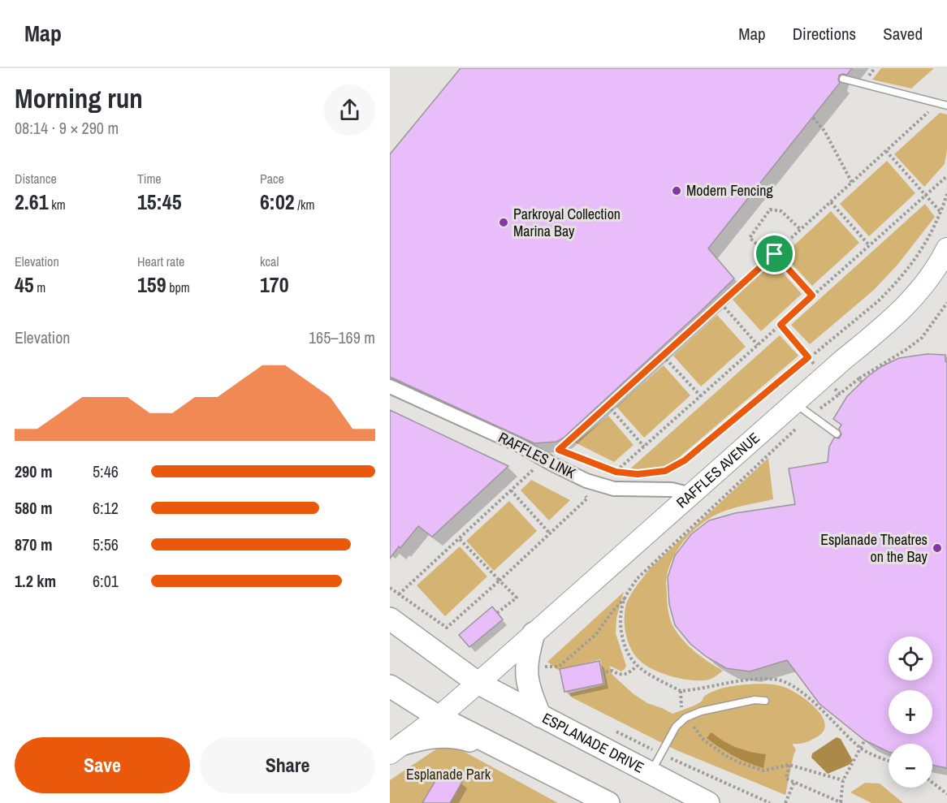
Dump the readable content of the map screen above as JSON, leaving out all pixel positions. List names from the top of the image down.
{
  "streets": {
    "highway": ["ESPLANADE DRIVE"],
    "main road": ["RAFFLES AVENUE"],
    "street": ["RAFFLES LINK"]
  },
  "crossings": [
    ["RAFFLES LINK", "RAFFLES AVENUE"],
    ["RAFFLES AVENUE", "ESPLANADE DRIVE"]
  ],
  "parks": ["Esplanade Park"],
  "places": ["Modern Fencing", "Parkroyal Collection Marina Bay", "Esplanade Theatres on the Bay"],
  "page": {
    "header": "Map",
    "nav": ["Map", "Directions", "Saved"],
    "heading": ["Morning run", "08:14 · 9 × 290 m"],
    "stats": [
      ["Distance", "2.61 km"],
      ["Time", "15:45"],
      ["Pace", "6:02 /km"],
      ["Elevation", "45 m"],
      ["Heart rate", "159 bpm"],
      ["kcal", "170"]
    ],
    "chart": ["Elevation", "165–169 m"],
    "list": [
      {
        "name": "290 m",
        "note": "5:46"
      },
      {
        "name": "580 m",
        "note": "6:12"
      },
      {
        "name": "870 m",
        "note": "5:56"
      },
      {
        "name": "1.2 km",
        "note": "6:01"
      }
    ],
    "map_buttons": ["+", "−"],
    "buttons": ["Save", "Share"]
  }
}
